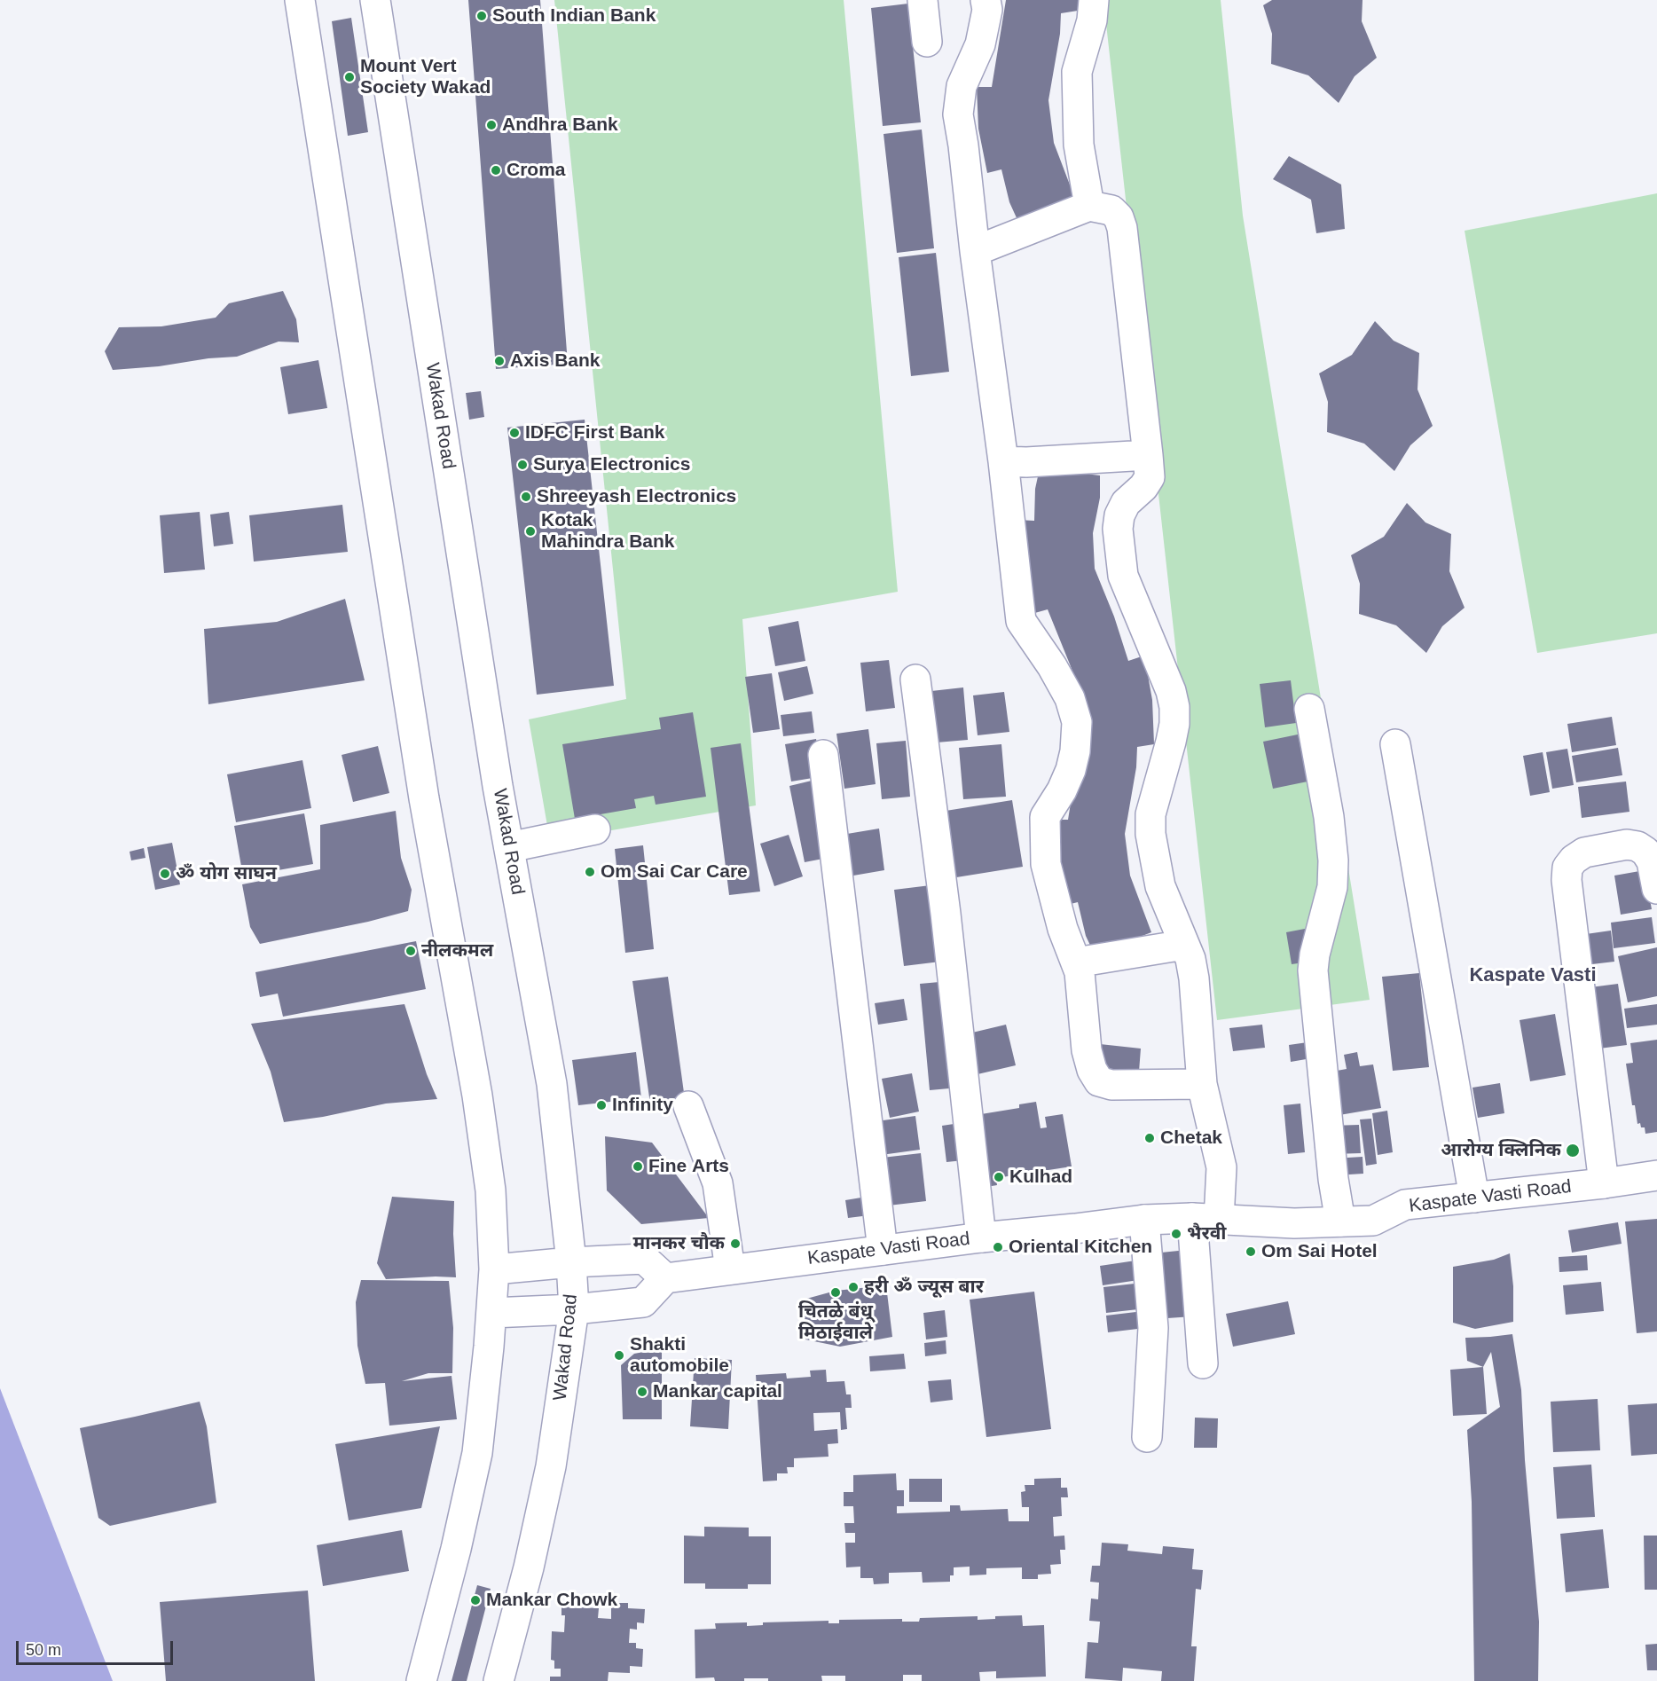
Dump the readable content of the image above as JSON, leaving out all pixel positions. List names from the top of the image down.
{
  "streets": {
    "street": ["Wakad Road", "Kaspate Vasti Road"]
  },
  "districts": ["Kaspate Vasti"],
  "places": [
    "South Indian Bank",
    "Mount Vert Society Wakad",
    "Andhra Bank",
    "Croma",
    "Axis Bank",
    "IDFC First Bank",
    "Surya Electronics",
    "Shreeyash Electronics",
    "Kotak Mahindra Bank",
    "Om Sai Car Care",
    "ॐ योग साघन",
    "नीलकमल",
    "Infinity",
    "Chetak",
    "आरोग्य क्लिनिक",
    "Fine Arts",
    "Kulhad",
    "भैरवी",
    "मानकर चौक",
    "Oriental Kitchen",
    "Om Sai Hotel",
    "हरी ॐ ज्यूस बार",
    "चितळे बंधू मिठाईवाले",
    "Shakti automobile",
    "Mankar capital",
    "Mankar Chowk"
  ],
  "scale_bar": "50 m"
}
